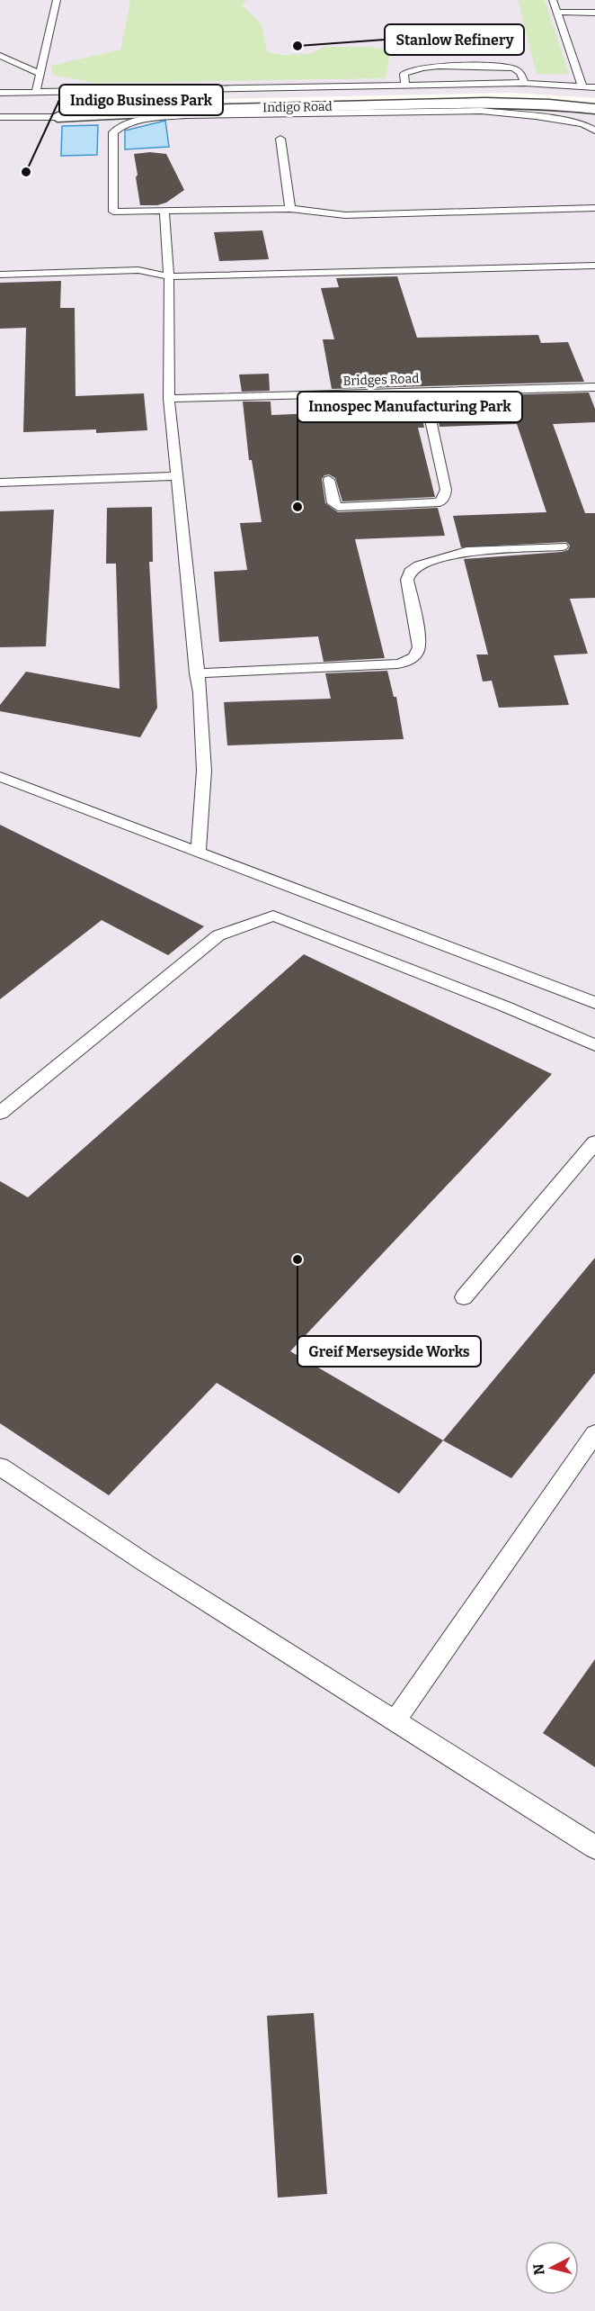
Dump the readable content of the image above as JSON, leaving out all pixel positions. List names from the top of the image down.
{
  "streets": {
    "street": ["Indigo Road"],
    "lane": ["Bridges Road"]
  },
  "places": [
    "Stanlow Refinery",
    "Indigo Business Park",
    "Innospec Manufacturing Park",
    "Greif Merseyside Works"
  ],
  "north": "left"
}
